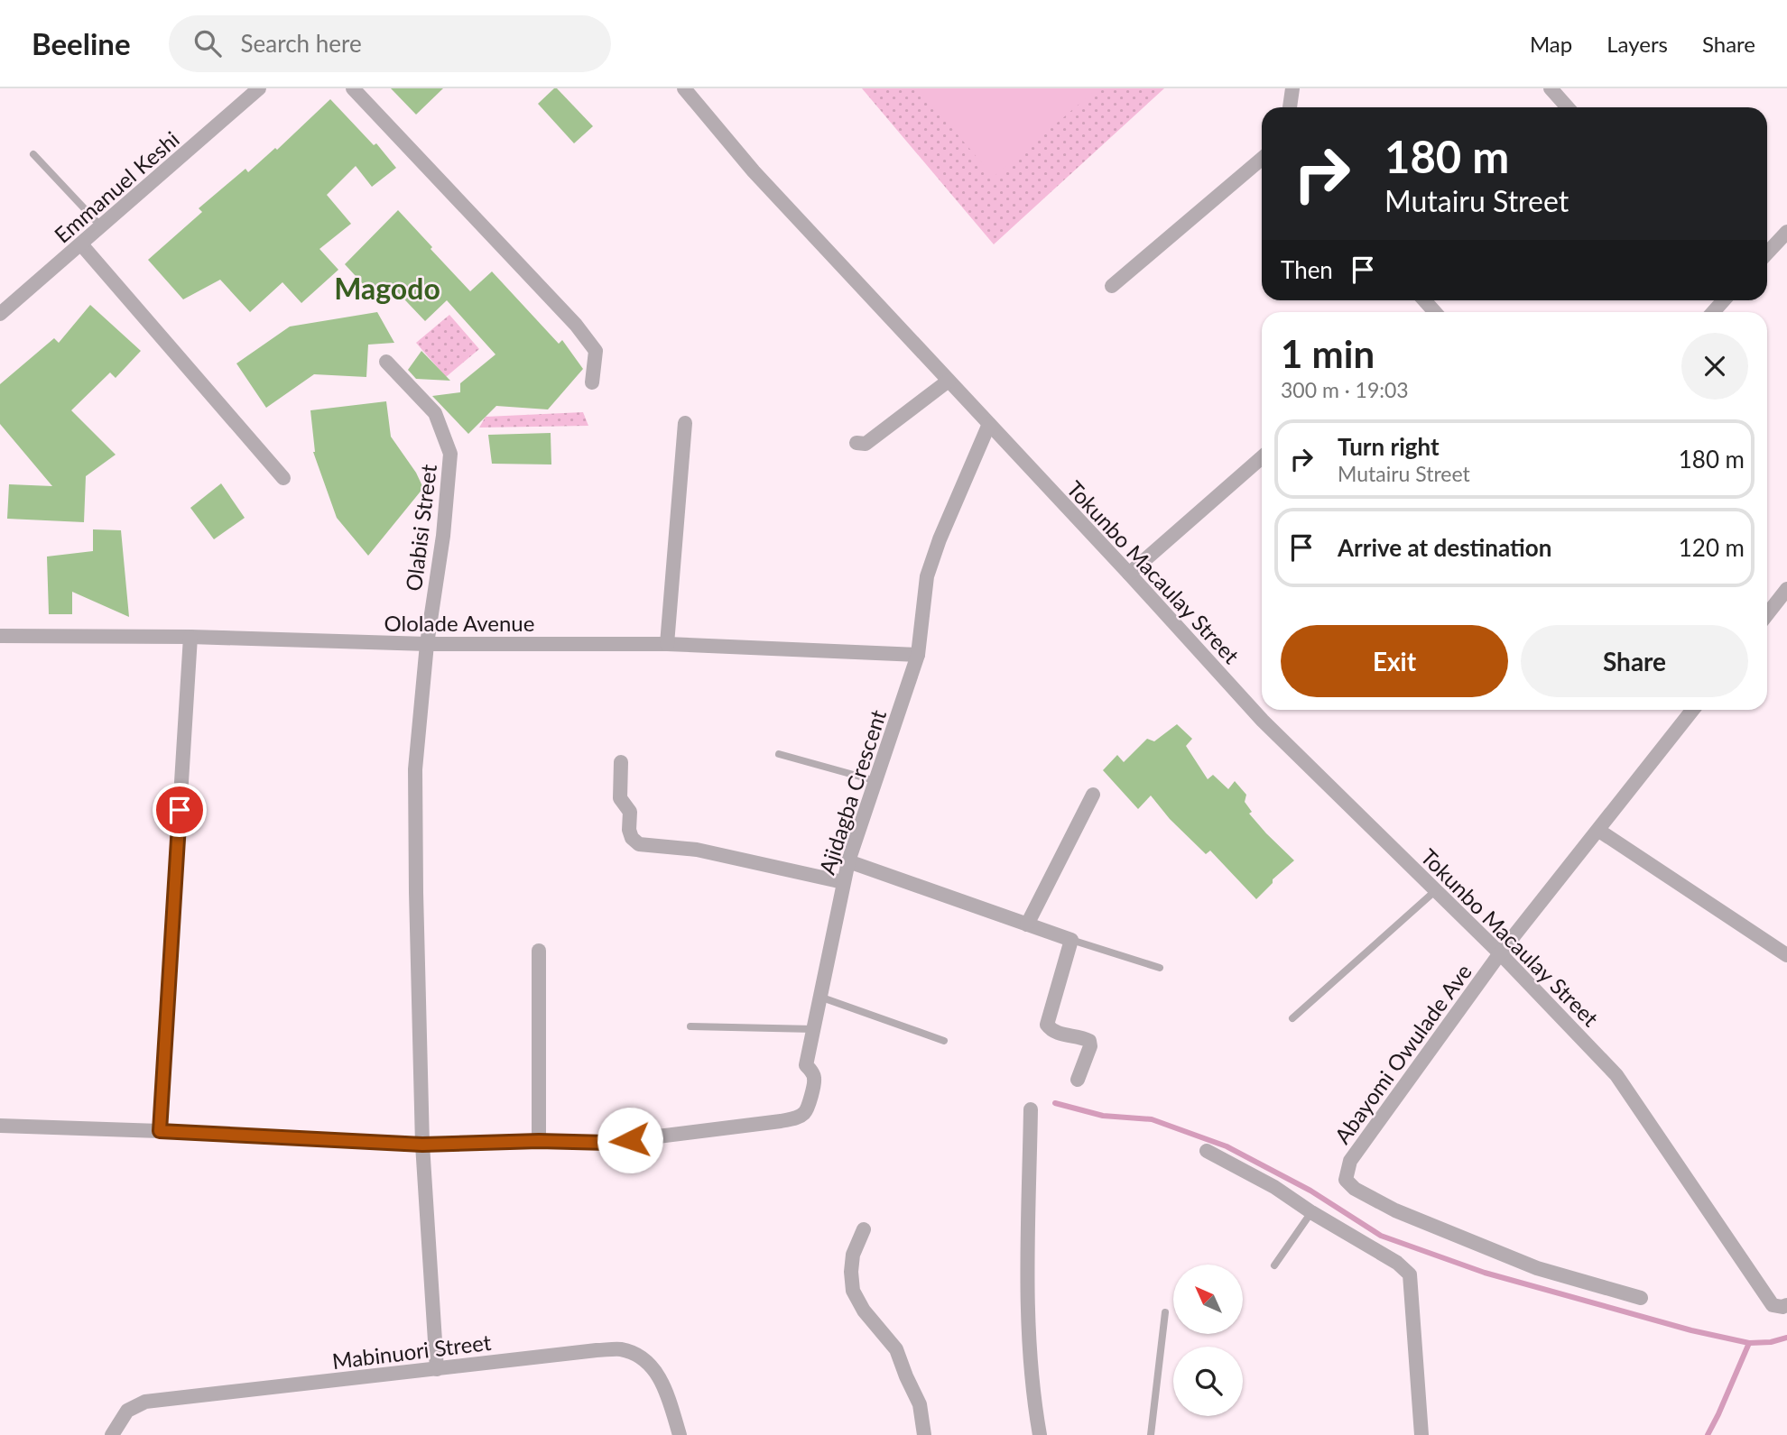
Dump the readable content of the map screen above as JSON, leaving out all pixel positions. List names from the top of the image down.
{
  "streets": {
    "street": [
      "Emmanuel Keshi",
      "Olabisi Street",
      "Tokunbo Macaulay Street",
      "Ololade Avenue",
      "Ajidagba Crescent",
      "Abayomi Owulade Ave",
      "Mabinuori Street"
    ]
  },
  "crossings": [
    ["Olabisi Street", "Ololade Avenue"],
    ["Olabisi Street", "Mabinuori Street"],
    ["Tokunbo Macaulay Street", "Ajidagba Crescent"],
    ["Tokunbo Macaulay Street", "Abayomi Owulade Ave"],
    ["Ololade Avenue", "Ajidagba Crescent"]
  ],
  "districts": ["Magodo"],
  "north": "top left",
  "page": {
    "header": "Beeline",
    "search": "Search here",
    "nav": ["Map", "Layers", "Share"],
    "turn": ["180 m", "Mutairu Street"],
    "then": "Then",
    "heading": ["1 min", "300 m · 19:03"],
    "list": [
      {
        "name": "Turn right",
        "note": "Mutairu Street",
        "value": "180 m"
      },
      {
        "name": "Arrive at destination",
        "value": "120 m"
      }
    ],
    "buttons": ["Exit", "Share"]
  }
}
